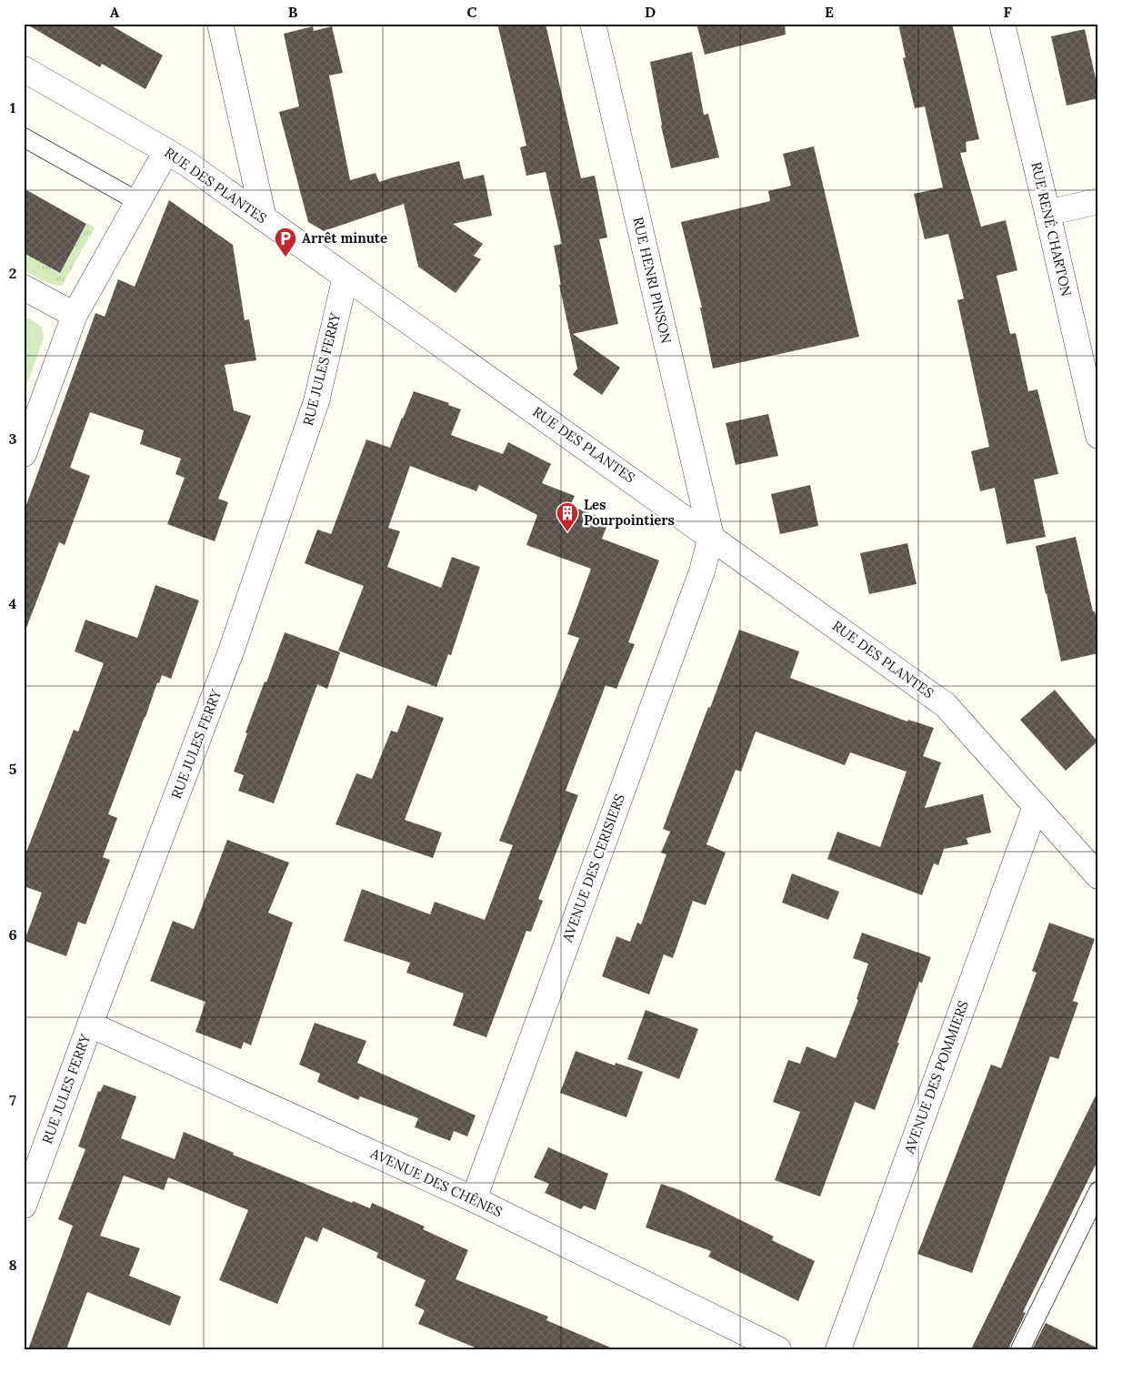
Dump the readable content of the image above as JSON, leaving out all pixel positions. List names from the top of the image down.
{
  "streets": {
    "street": [
      "RUE DES PLANTES",
      "RUE RENÉ CHARTON",
      "RUE HENRI PINSON",
      "RUE JULES FERRY",
      "AVENUE DES CERISIERS",
      "AVENUE DES POMMIERS",
      "AVENUE DES CHÊNES"
    ]
  },
  "crossings": [
    ["RUE DES PLANTES", "RUE HENRI PINSON"],
    ["RUE DES PLANTES", "RUE JULES FERRY"],
    ["RUE DES PLANTES", "AVENUE DES CERISIERS"],
    ["RUE DES PLANTES", "AVENUE DES POMMIERS"],
    ["RUE HENRI PINSON", "AVENUE DES CERISIERS"],
    ["RUE JULES FERRY", "AVENUE DES CHÊNES"],
    ["AVENUE DES CERISIERS", "AVENUE DES CHÊNES"]
  ],
  "places": {
    "parking": ["Arrêt minute"],
    "building": ["Les Pourpointiers"]
  },
  "grid": {
    "columns": [
      "A",
      "B",
      "C",
      "D",
      "E",
      "F"
    ],
    "rows": [
      "1",
      "2",
      "3",
      "4",
      "5",
      "6",
      "7",
      "8"
    ]
  }
}
